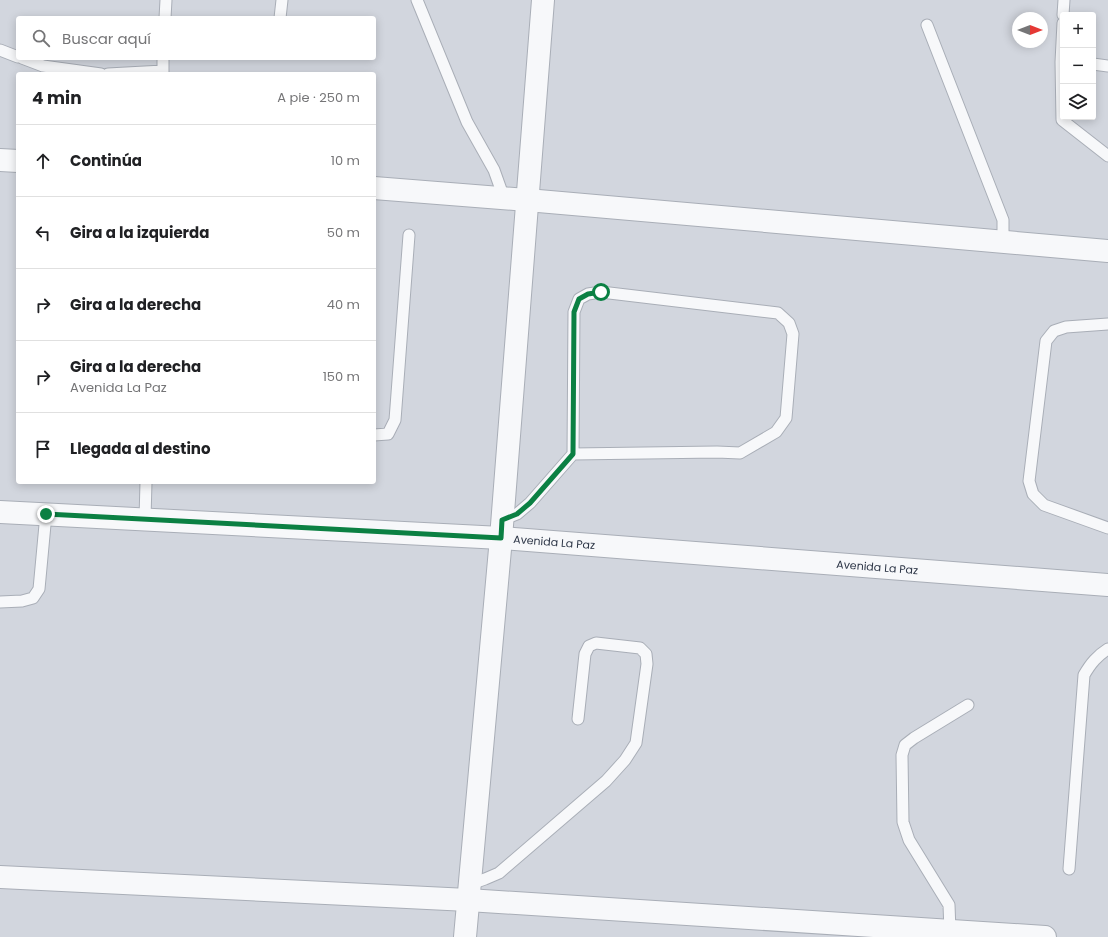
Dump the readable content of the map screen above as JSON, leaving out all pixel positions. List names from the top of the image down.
{
  "streets": {
    "street": ["Avenida La Paz"]
  },
  "north": "right",
  "page": {
    "map_buttons": ["+", "−"],
    "search": "Buscar aquí",
    "heading": ["4 min", "A pie · 250 m"],
    "list": [
      ["Continúa", "10 m"],
      ["Gira a la izquierda", "50 m"],
      ["Gira a la derecha", "40 m"],
      ["Gira a la derecha", "Avenida La Paz", "150 m"],
      "Llegada al destino"
    ]
  }
}
